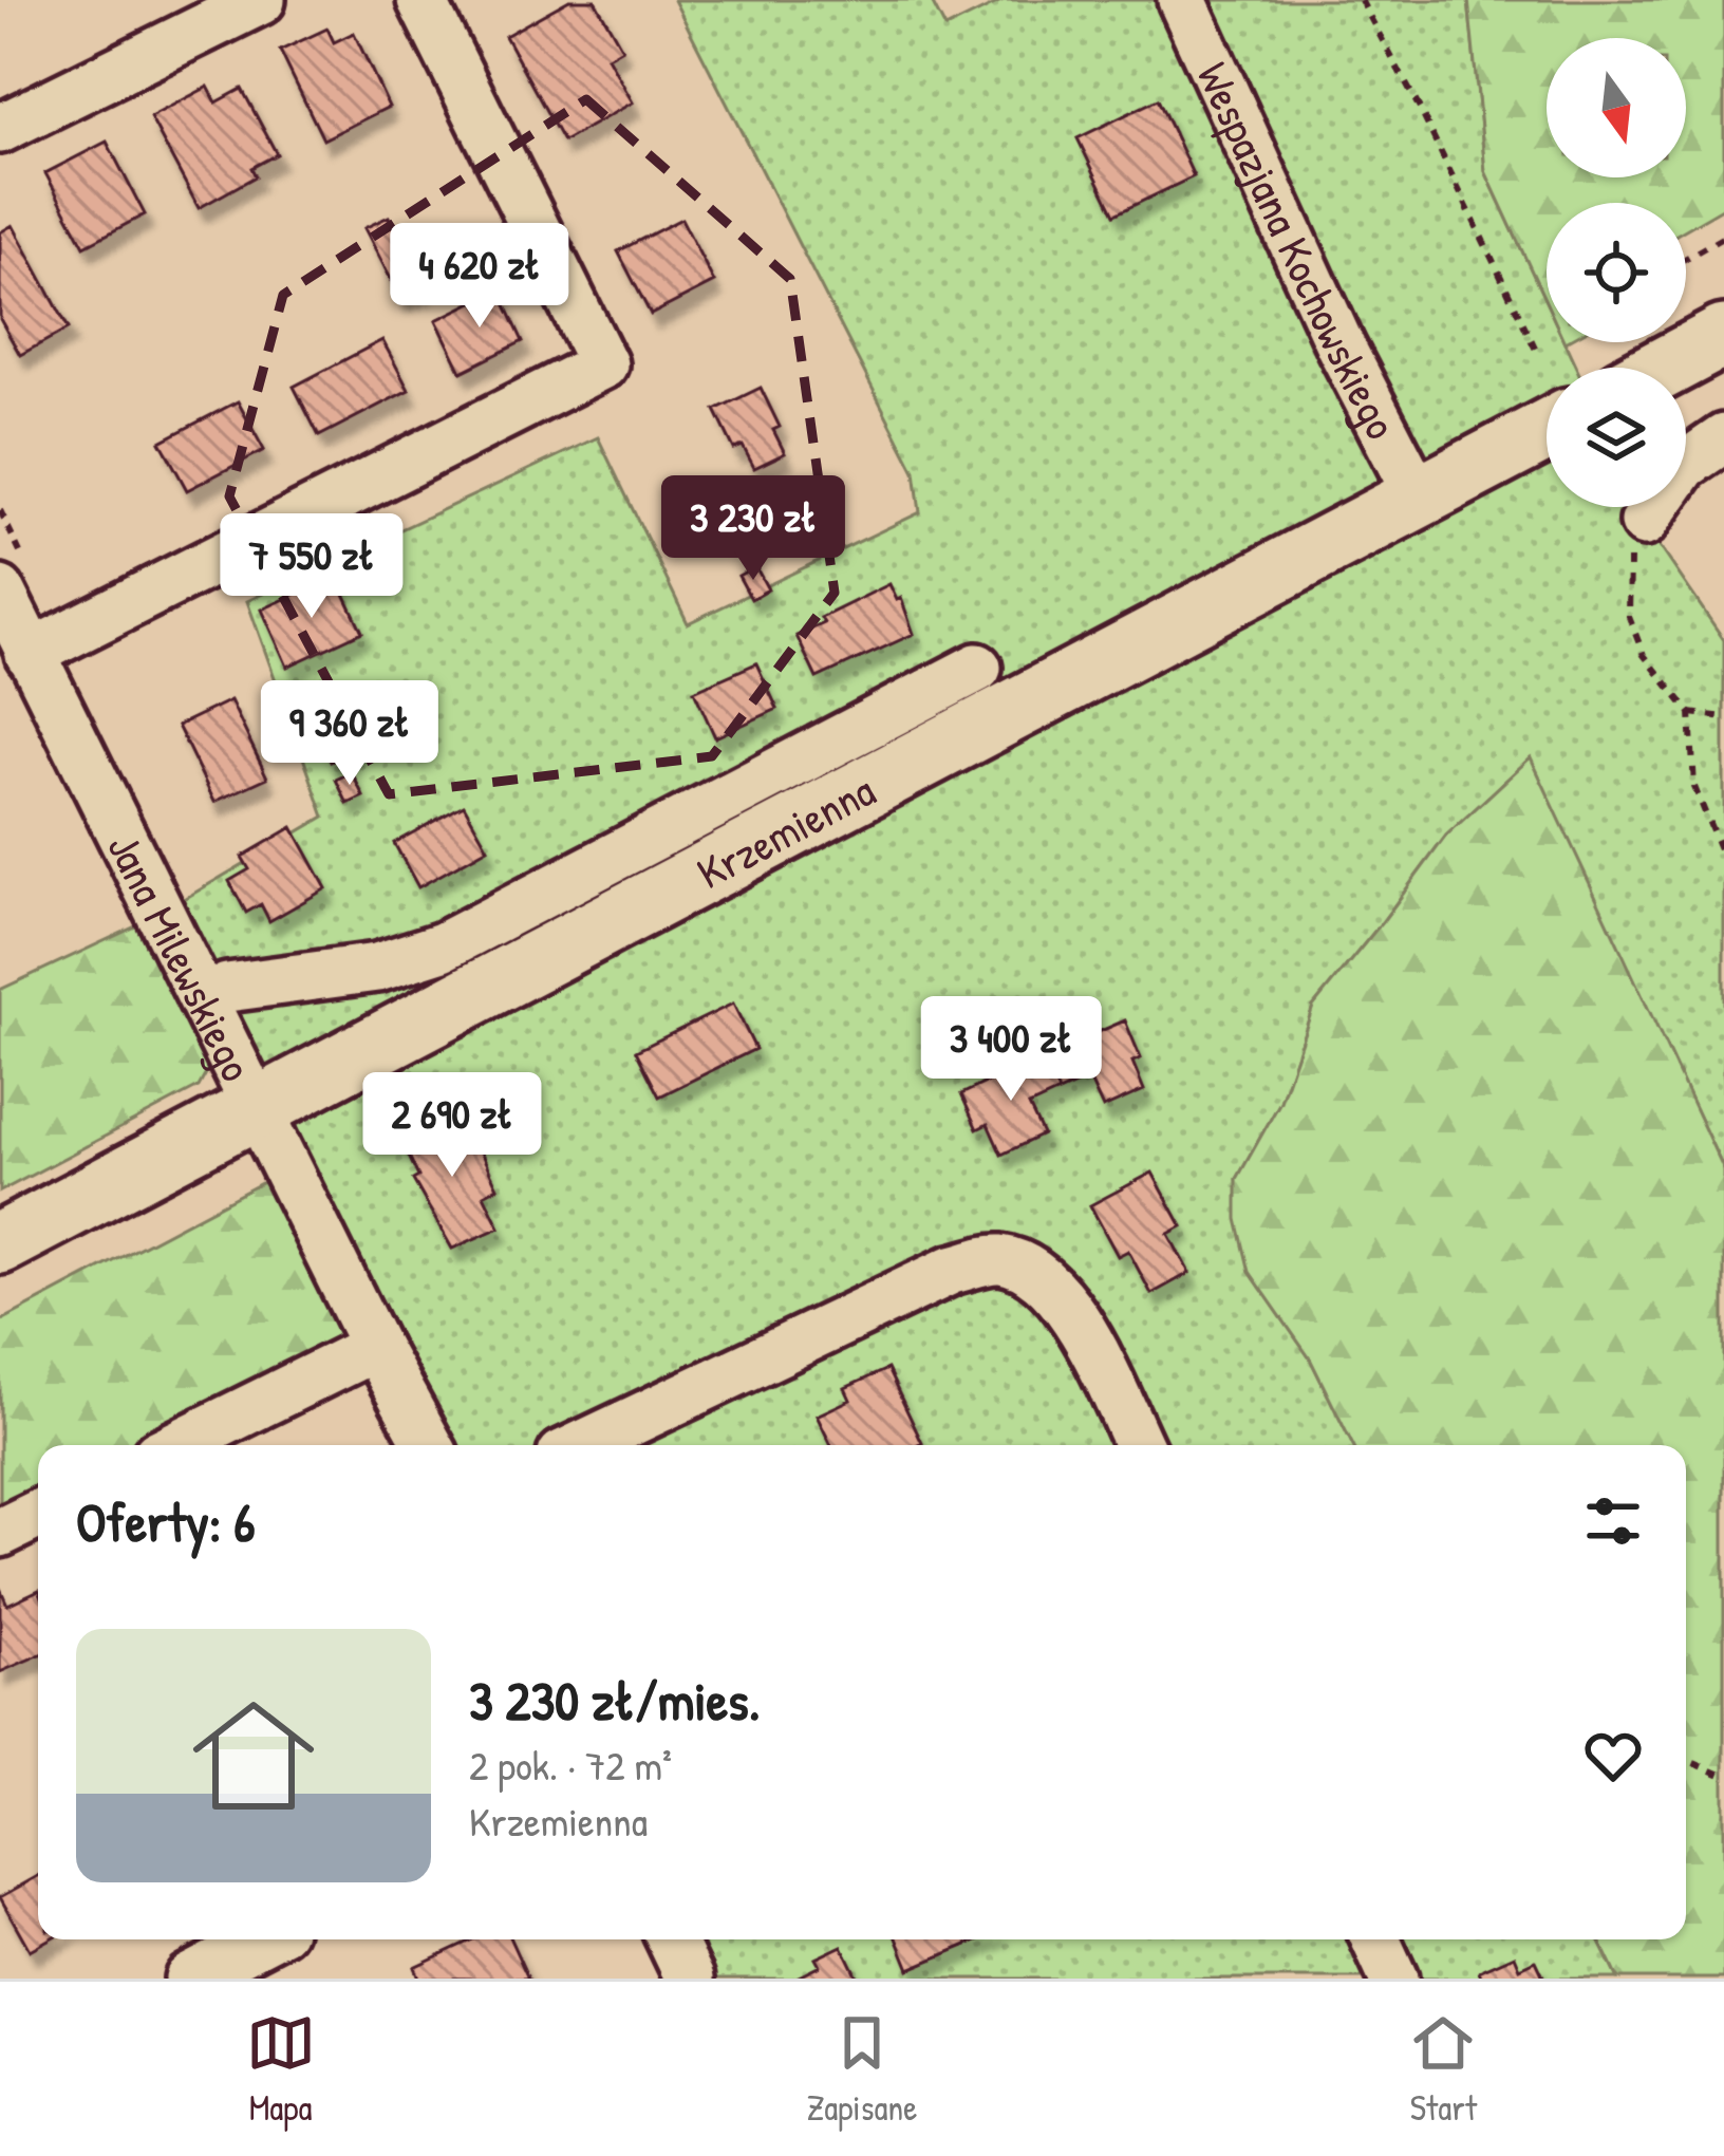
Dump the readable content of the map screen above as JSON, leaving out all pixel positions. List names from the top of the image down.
{
  "streets": {
    "main road": ["Krzemienna"],
    "street": ["Wespazjana Kochowskiego", "Jana Milewskiego"]
  },
  "crossings": [
    ["Wespazjana Kochowskiego", "Krzemienna"],
    ["Krzemienna", "Jana Milewskiego"]
  ],
  "north": "bottom",
  "page": {
    "price": [
      "4 620 zł",
      "3 230 zł",
      "7 550 zł",
      "9 360 zł",
      "3 400 zł",
      "2 690 zł"
    ],
    "heading": "Oferty: 6",
    "list": [
      {
        "name": "3 230 zł/mies.",
        "note": "2 pok. · 72 m² · Krzemienna"
      }
    ],
    "tabs": ["Mapa", "Zapisane", "Start"]
  }
}
